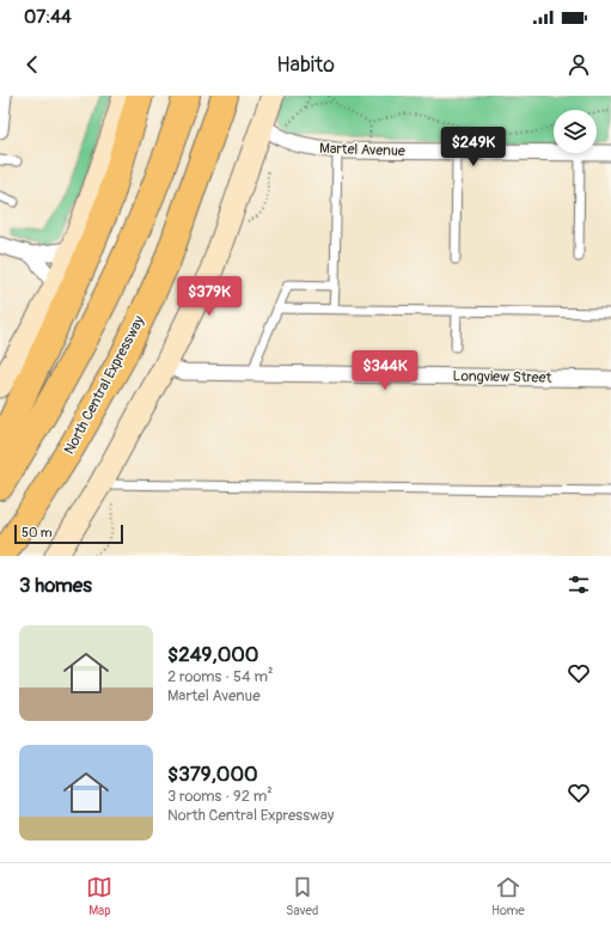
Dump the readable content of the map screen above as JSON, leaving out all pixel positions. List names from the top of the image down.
{
  "streets": {
    "highway": ["North Central Expressway"],
    "street": ["Martel Avenue", "Longview Street"]
  },
  "scale_bar": "50 m",
  "page": {
    "status": "07:44",
    "header": "Habito",
    "price": ["$249K", "$379K", "$344K"],
    "scale": "50 m",
    "heading": "3 homes",
    "list": [
      {
        "name": "$249,000",
        "note": "2 rooms · 54 m² · Martel Avenue"
      },
      {
        "name": "$379,000",
        "note": "3 rooms · 92 m² · North Central Expressway"
      }
    ],
    "tabs": ["Map", "Saved", "Home"]
  }
}
